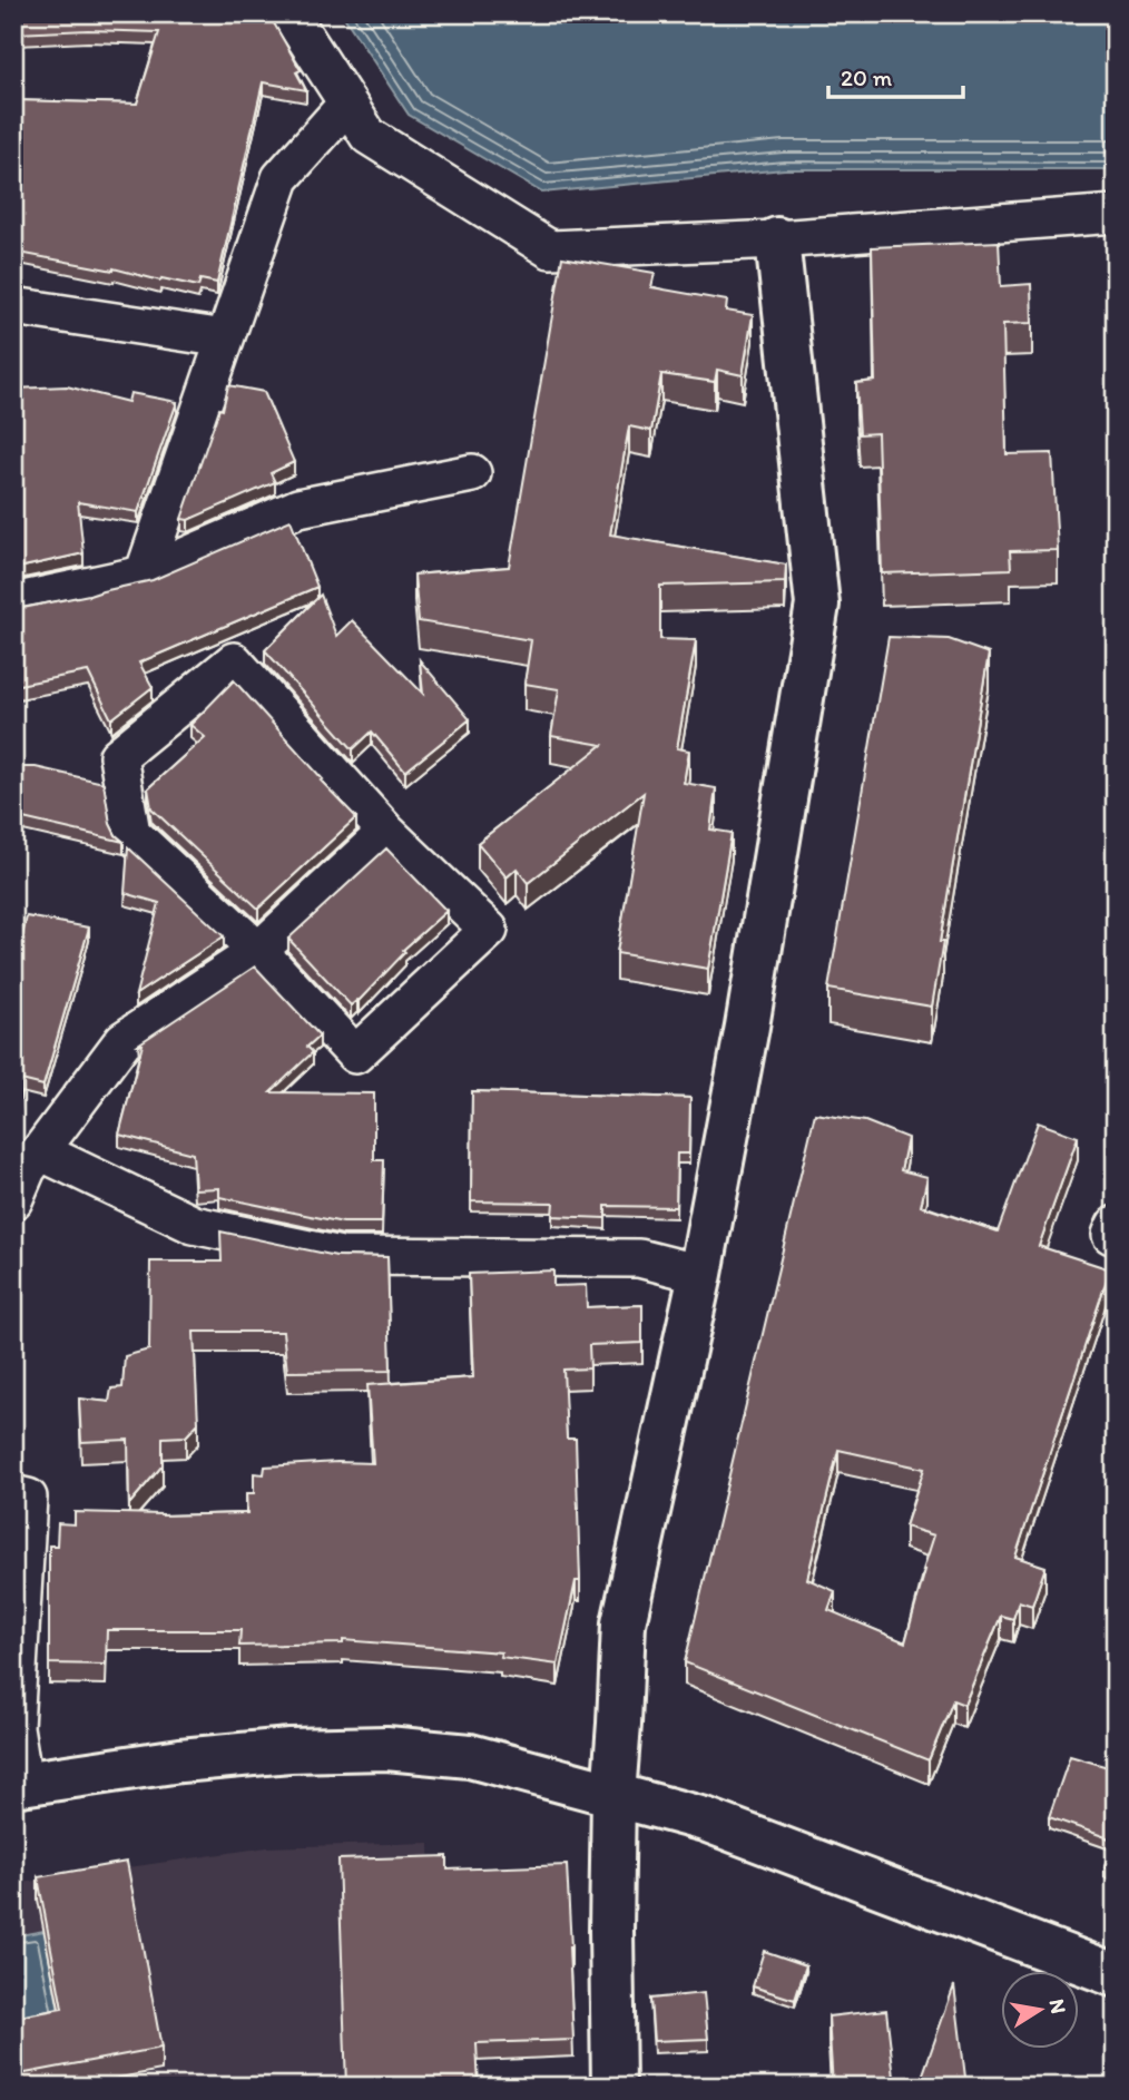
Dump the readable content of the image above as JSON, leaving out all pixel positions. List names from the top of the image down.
{
  "scale_bar": "20 m",
  "north": "right"
}
